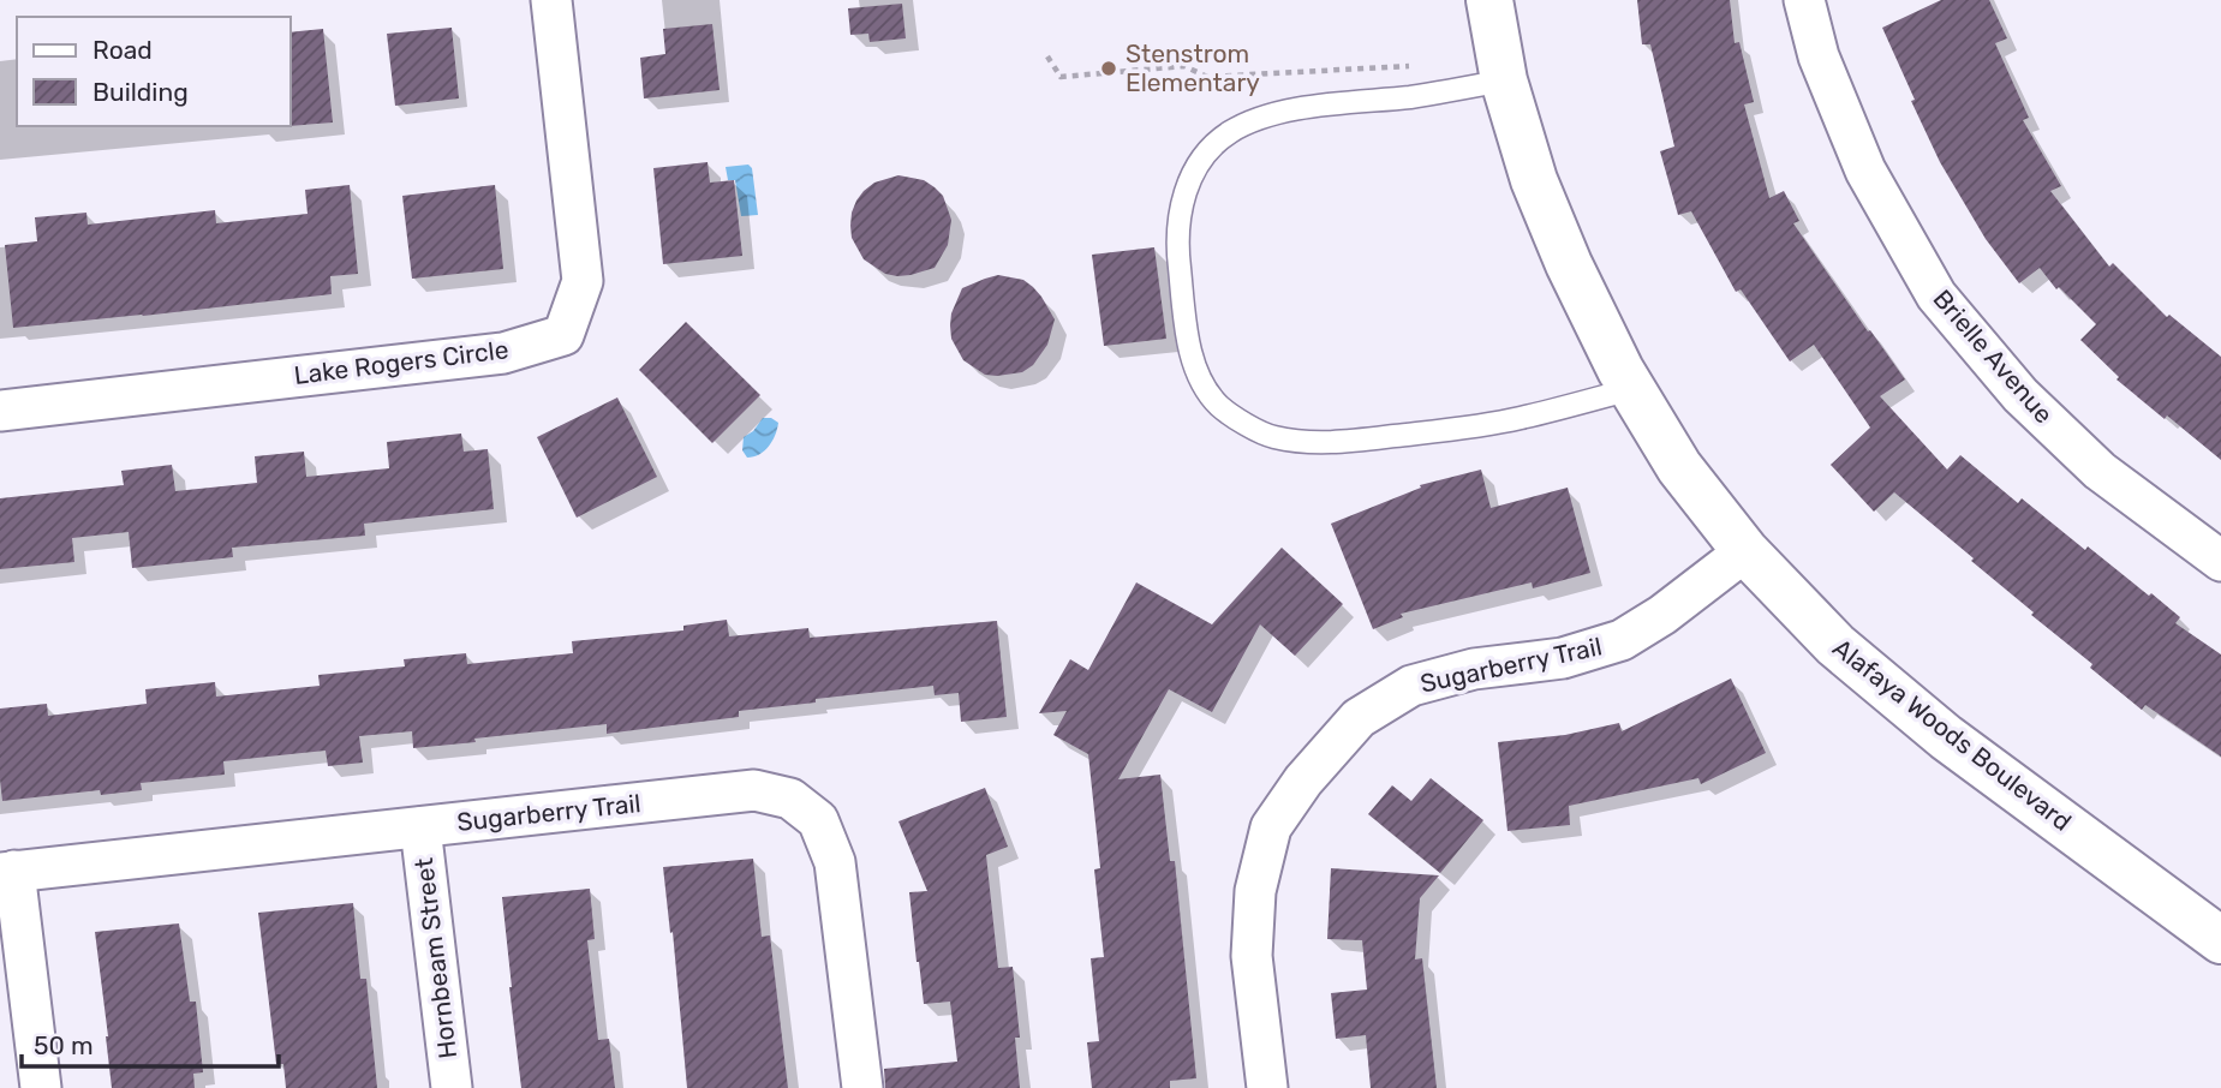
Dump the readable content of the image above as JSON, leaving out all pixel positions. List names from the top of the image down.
{
  "streets": {
    "street": [
      "Brielle Avenue",
      "Lake Rogers Circle",
      "Sugarberry Trail",
      "Alafaya Woods Boulevard",
      "Hornbeam Street"
    ]
  },
  "crossings": [
    ["Sugarberry Trail", "Alafaya Woods Boulevard"],
    ["Sugarberry Trail", "Hornbeam Street"]
  ],
  "places": ["Stenstrom Elementary"],
  "legend": ["Road", "Building"],
  "scale_bar": "50 m"
}
